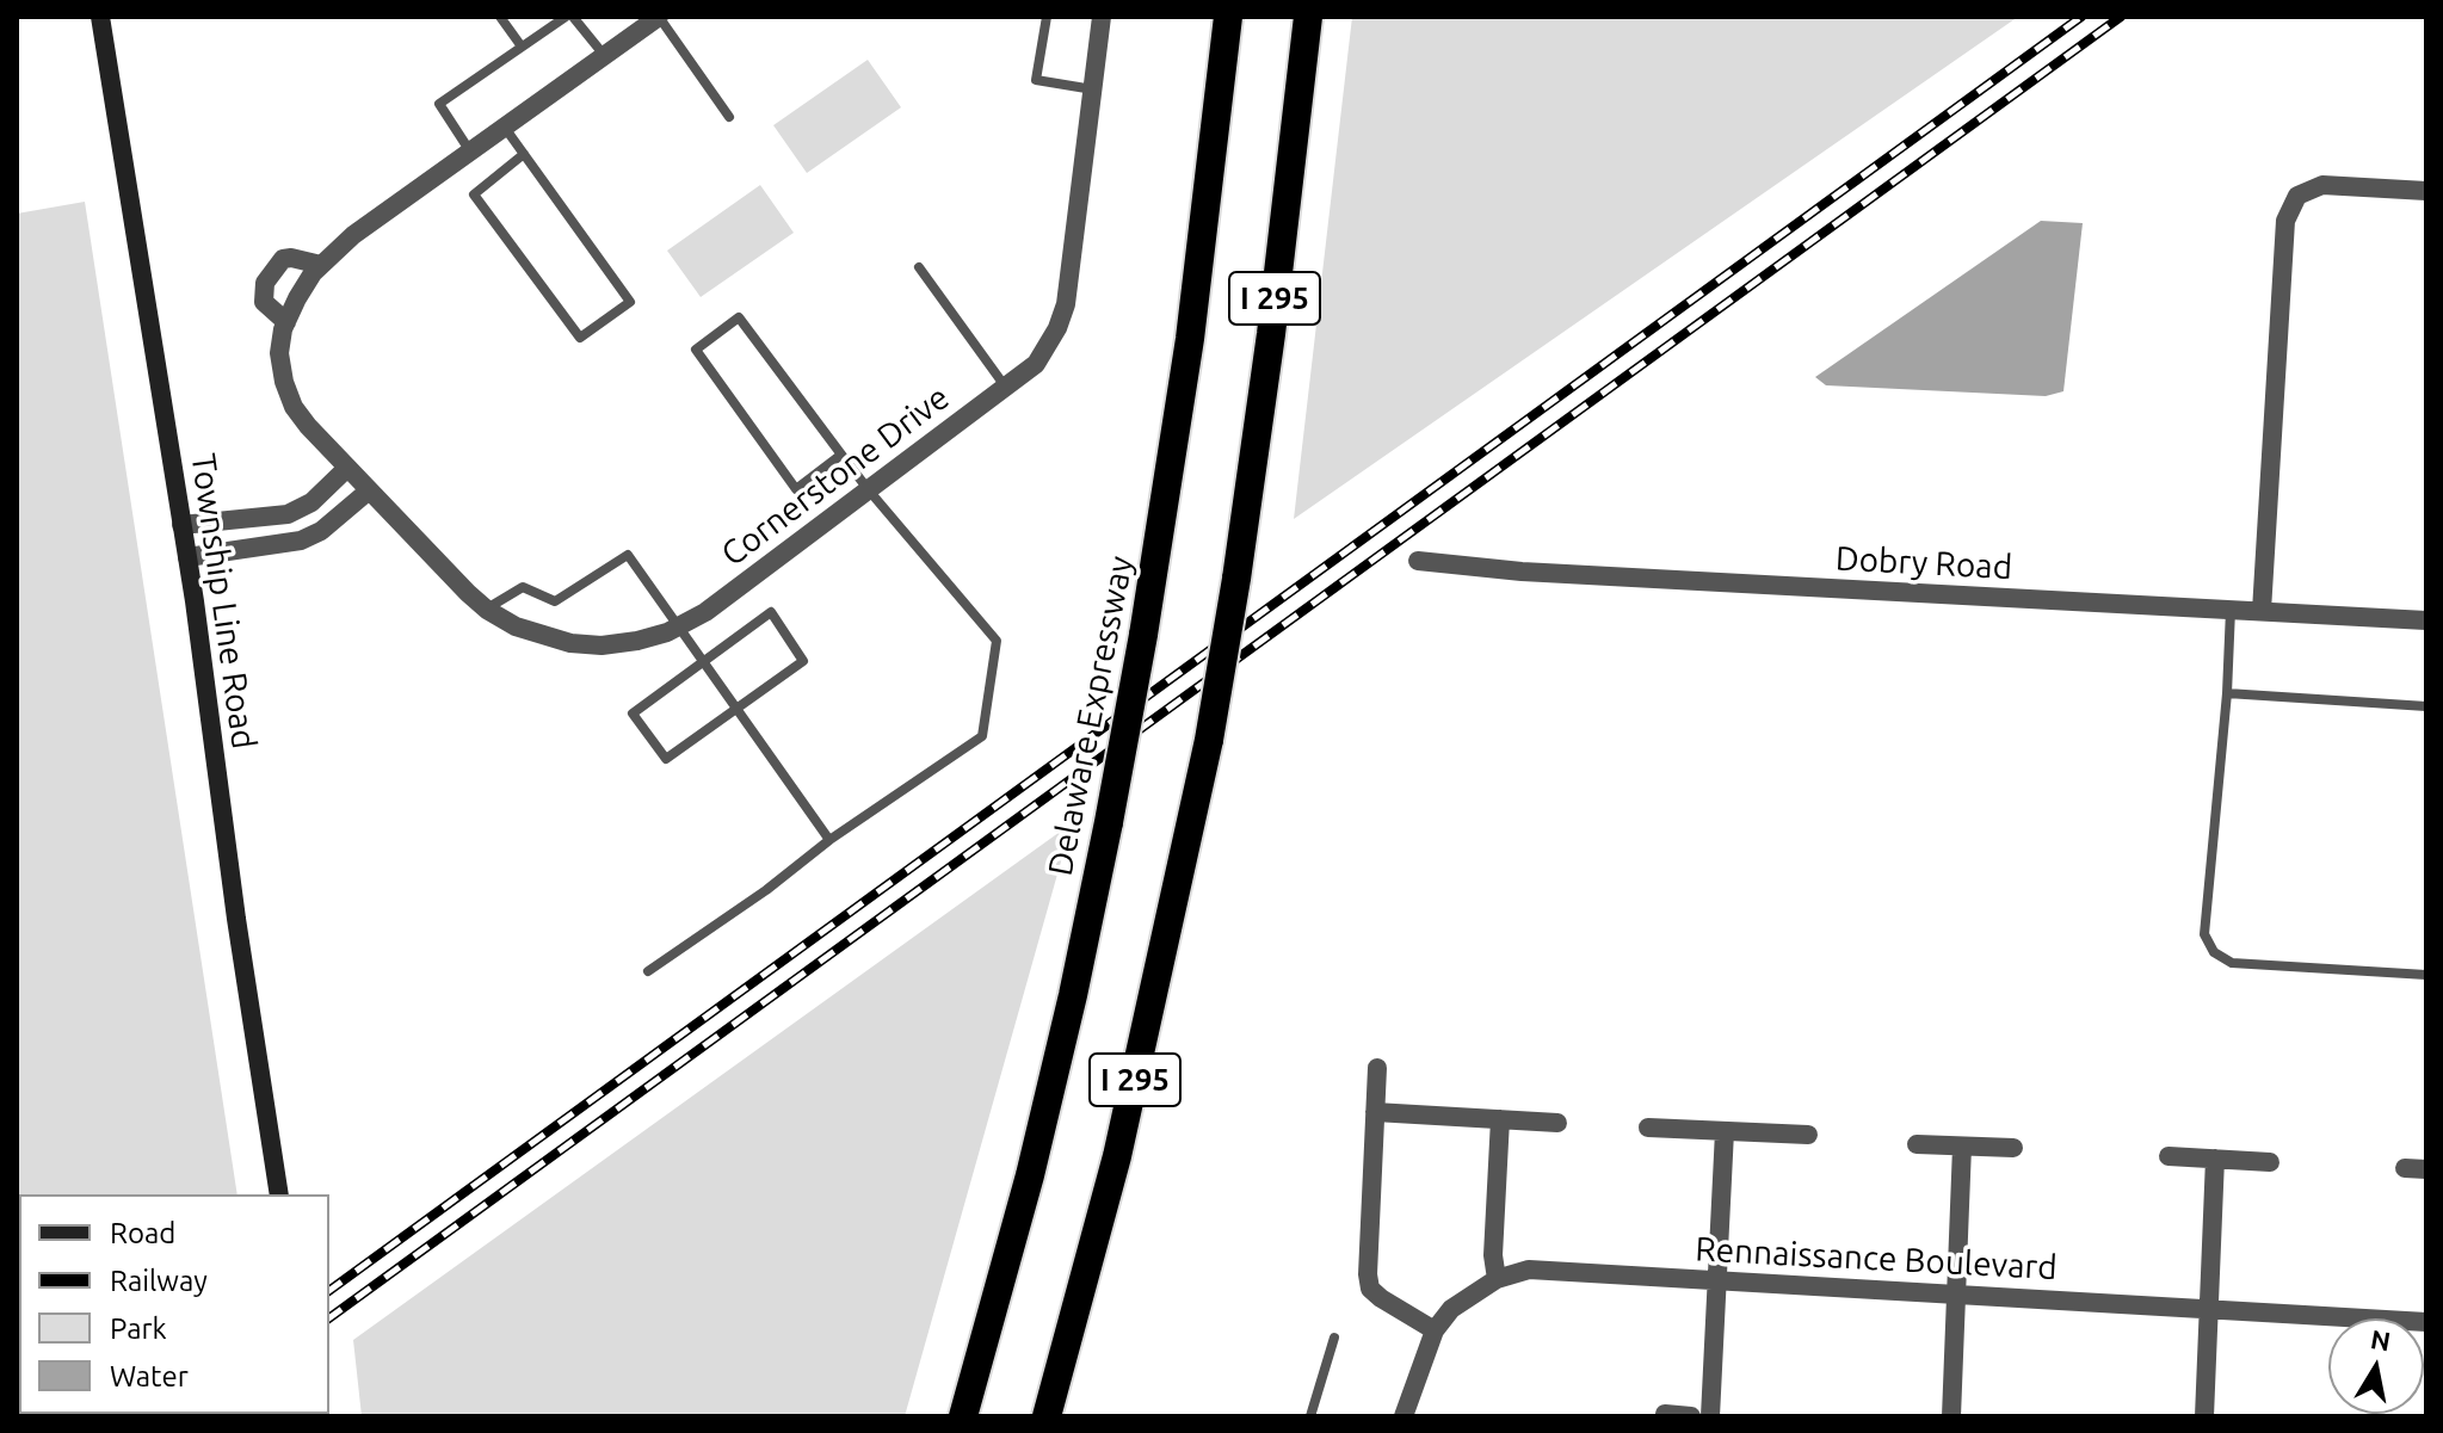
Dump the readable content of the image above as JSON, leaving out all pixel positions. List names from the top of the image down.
{
  "streets": {
    "highway": ["I 295", "Delaware Expressway"],
    "street": [
      "Cornerstone Drive",
      "Dobry Road",
      "Township Line Road",
      "Rennaissance Boulevard"
    ]
  },
  "legend": [
    "Road",
    "Railway",
    "Park",
    "Water"
  ],
  "north": "top"
}
